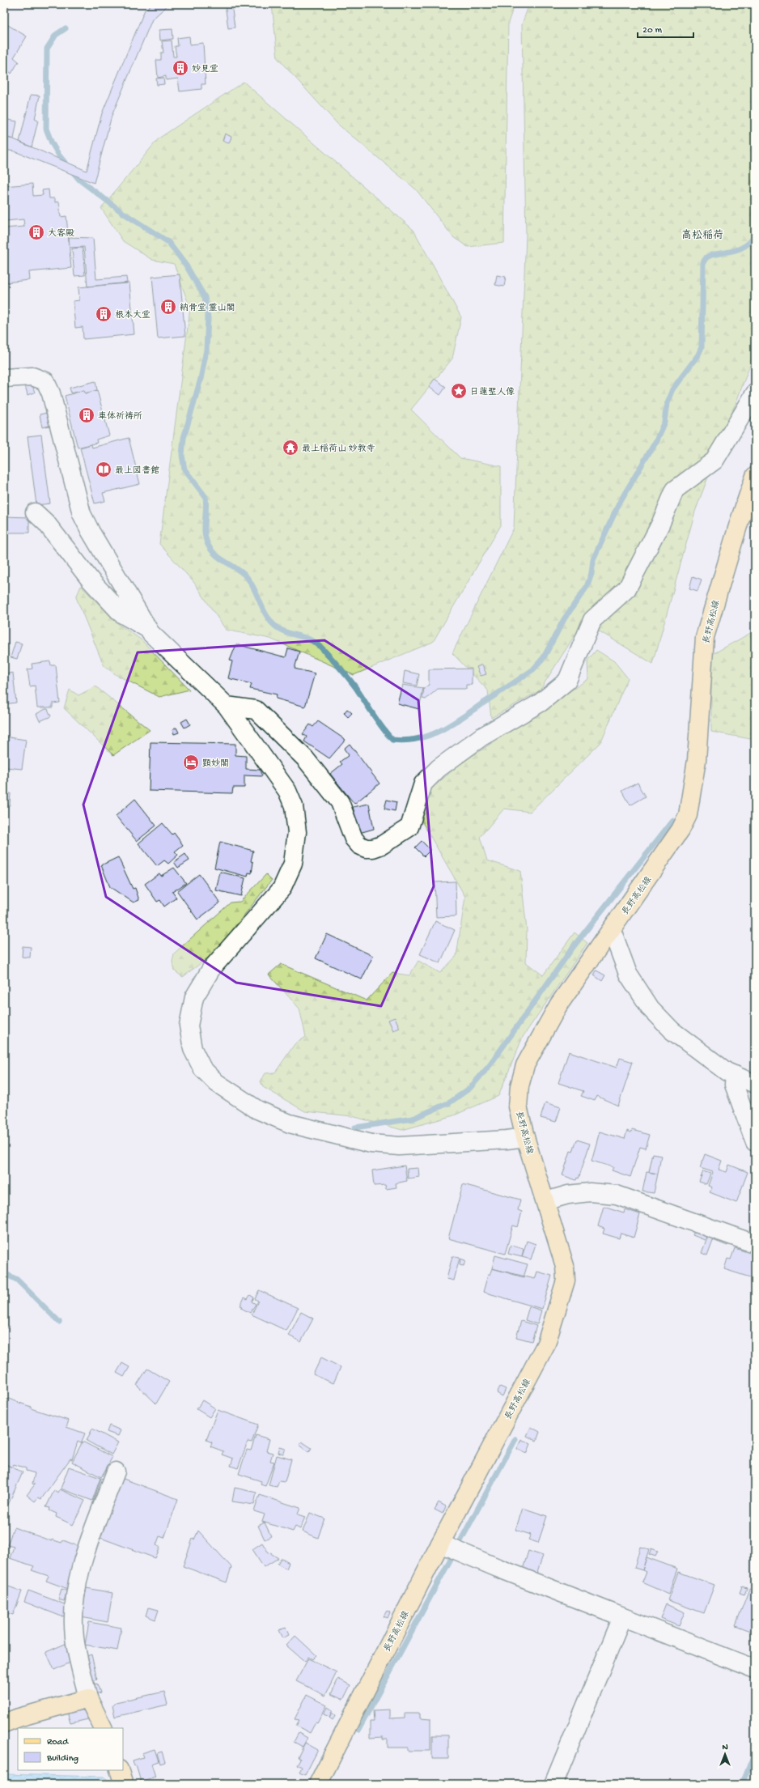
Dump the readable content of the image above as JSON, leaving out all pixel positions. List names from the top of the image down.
{
  "streets": {
    "main road": ["長野高松線"]
  },
  "districts": ["高松稲荷"],
  "places": {
    "building": [
      "妙見堂",
      "大客殿",
      "納骨堂 霊山閣",
      "根本大堂",
      "車体祈祷所"
    ],
    "place": ["日蓮聖人像"],
    "temple": ["最上稲荷山 妙教寺"],
    "library": ["最上図書館"],
    "hotel": ["顕妙閣"]
  },
  "legend": ["Road", "Building"],
  "scale_bar": "20 m",
  "north": "top"
}
